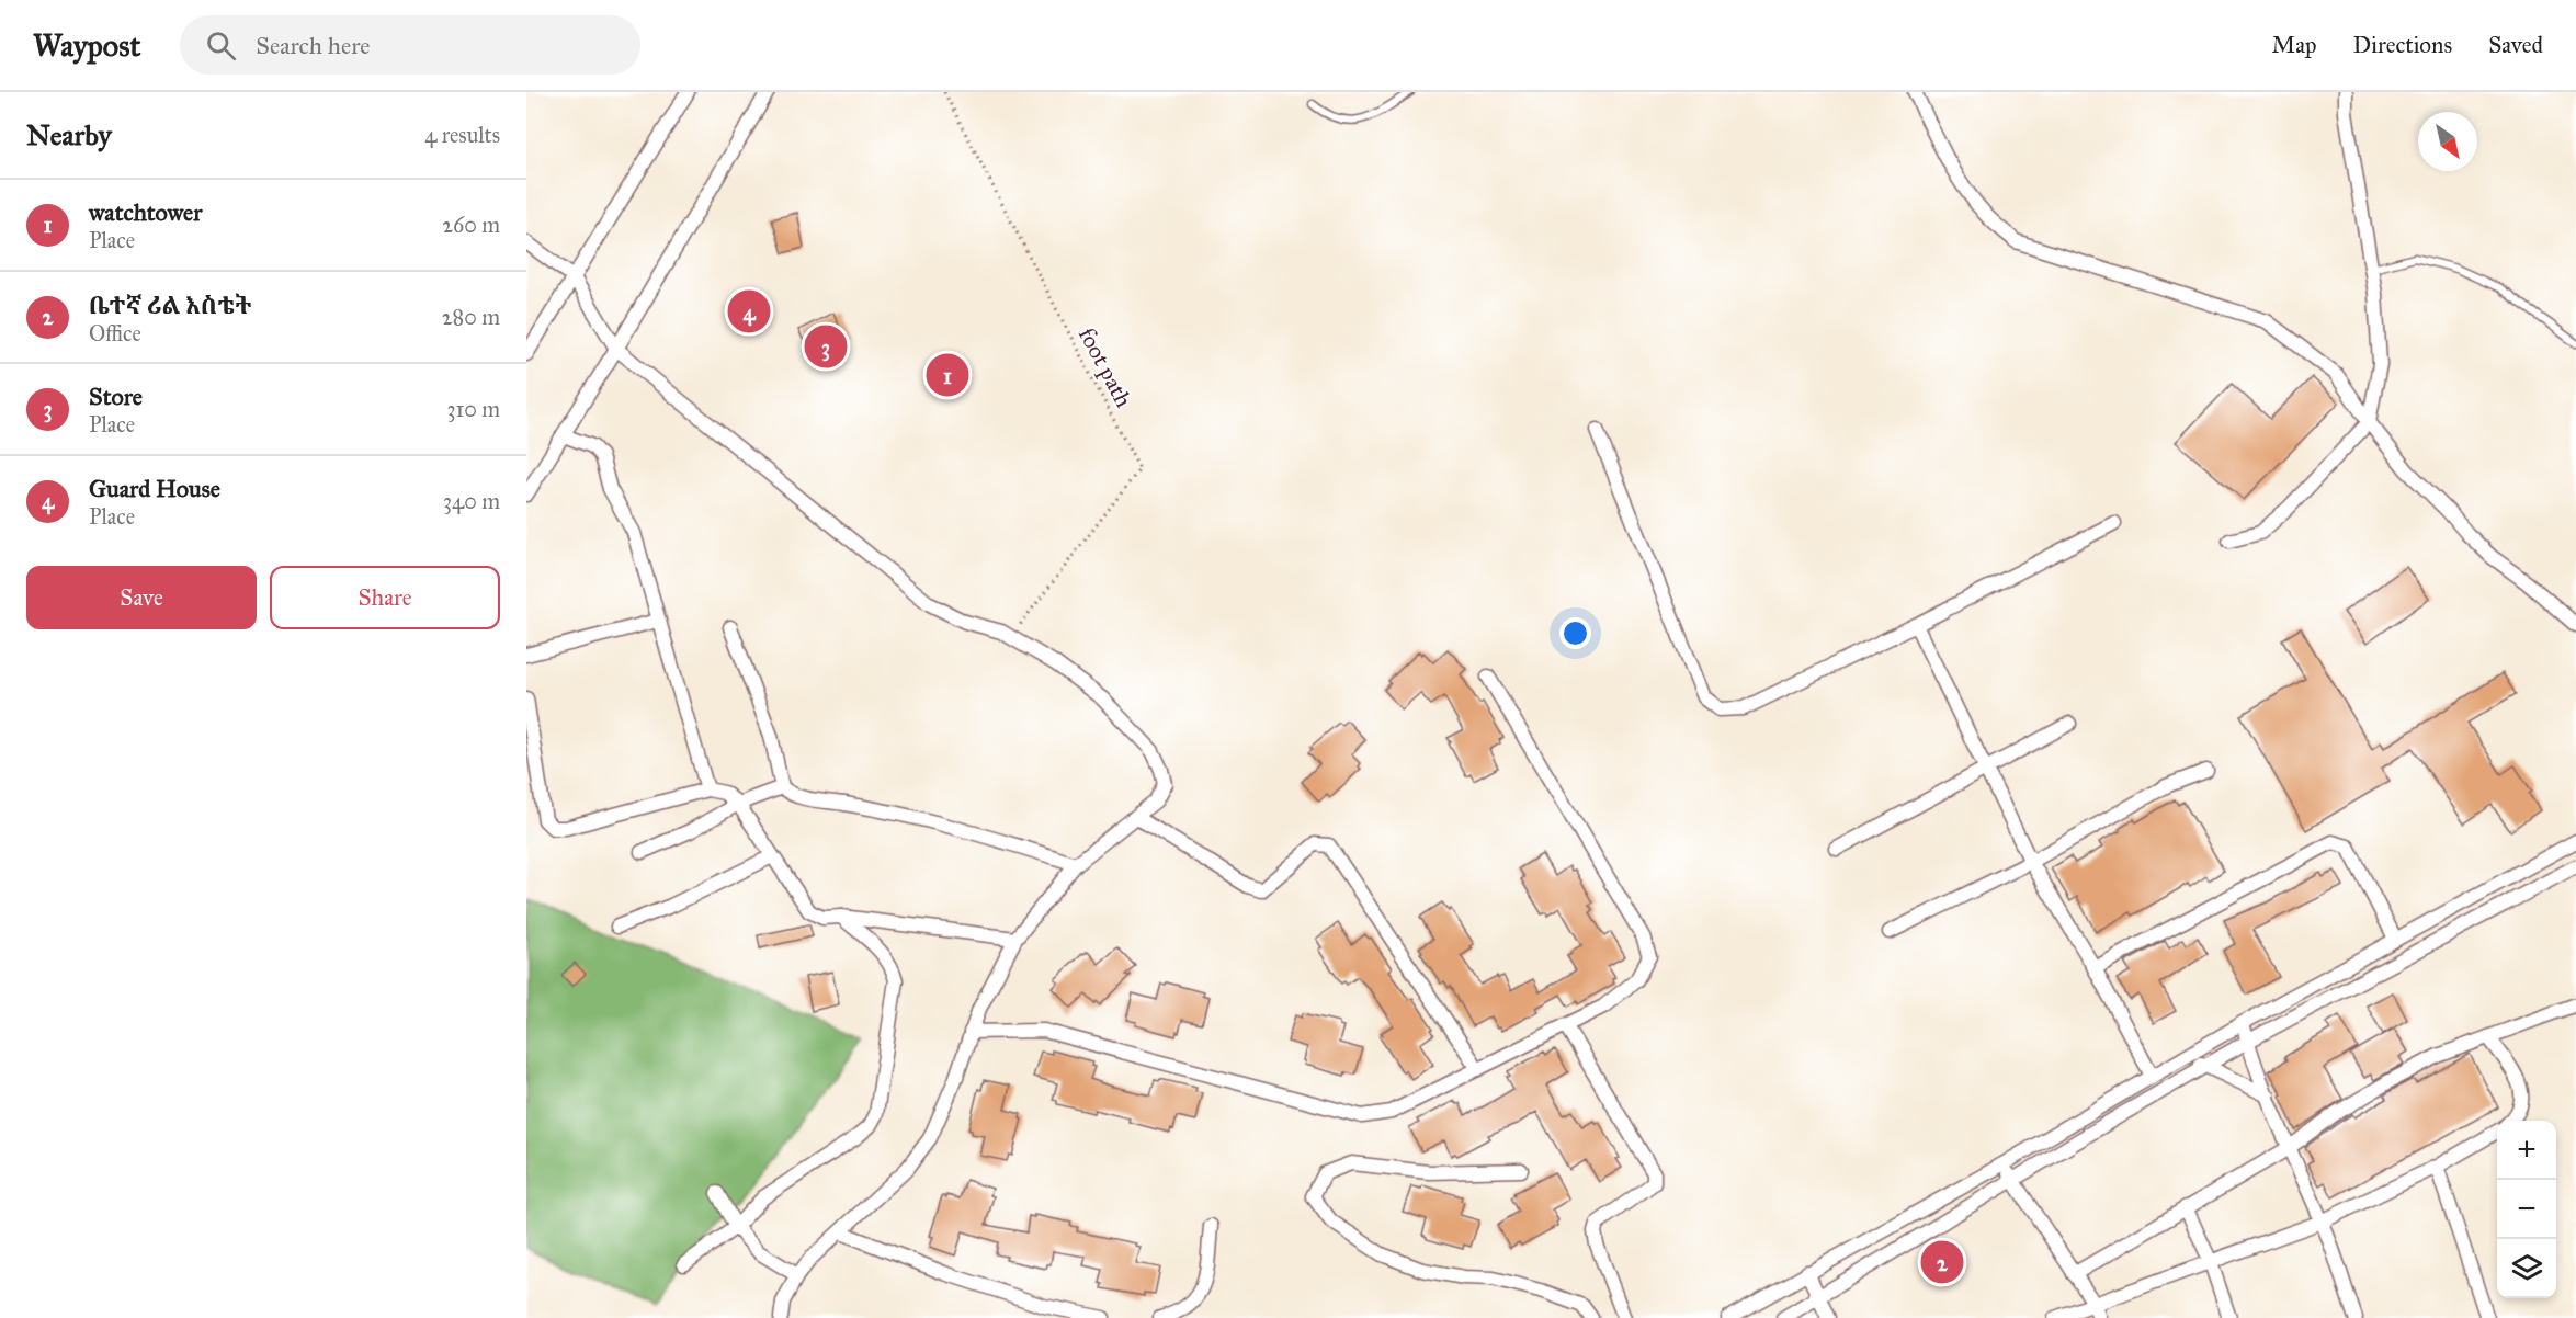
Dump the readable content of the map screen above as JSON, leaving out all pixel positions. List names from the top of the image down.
{
  "streets": {
    "path": ["foot path"]
  },
  "north": "bottom right",
  "page": {
    "header": "Waypost",
    "search": "Search here",
    "nav": ["Map", "Directions", "Saved"],
    "heading": ["Nearby", "4 results"],
    "list": [
      {
        "mark": "1",
        "name": "watchtower",
        "note": "Place",
        "value": "260 m"
      },
      {
        "mark": "2",
        "name": "ቤተኛ ሪል እስቴት",
        "note": "Office",
        "value": "280 m"
      },
      {
        "mark": "3",
        "name": "Store",
        "note": "Place",
        "value": "310 m"
      },
      {
        "mark": "4",
        "name": "Guard House",
        "note": "Place",
        "value": "340 m"
      }
    ],
    "pins": [
      "4",
      "3",
      "1",
      "2"
    ],
    "buttons": ["Save", "Share"],
    "map_buttons": ["+", "−"]
  }
}
